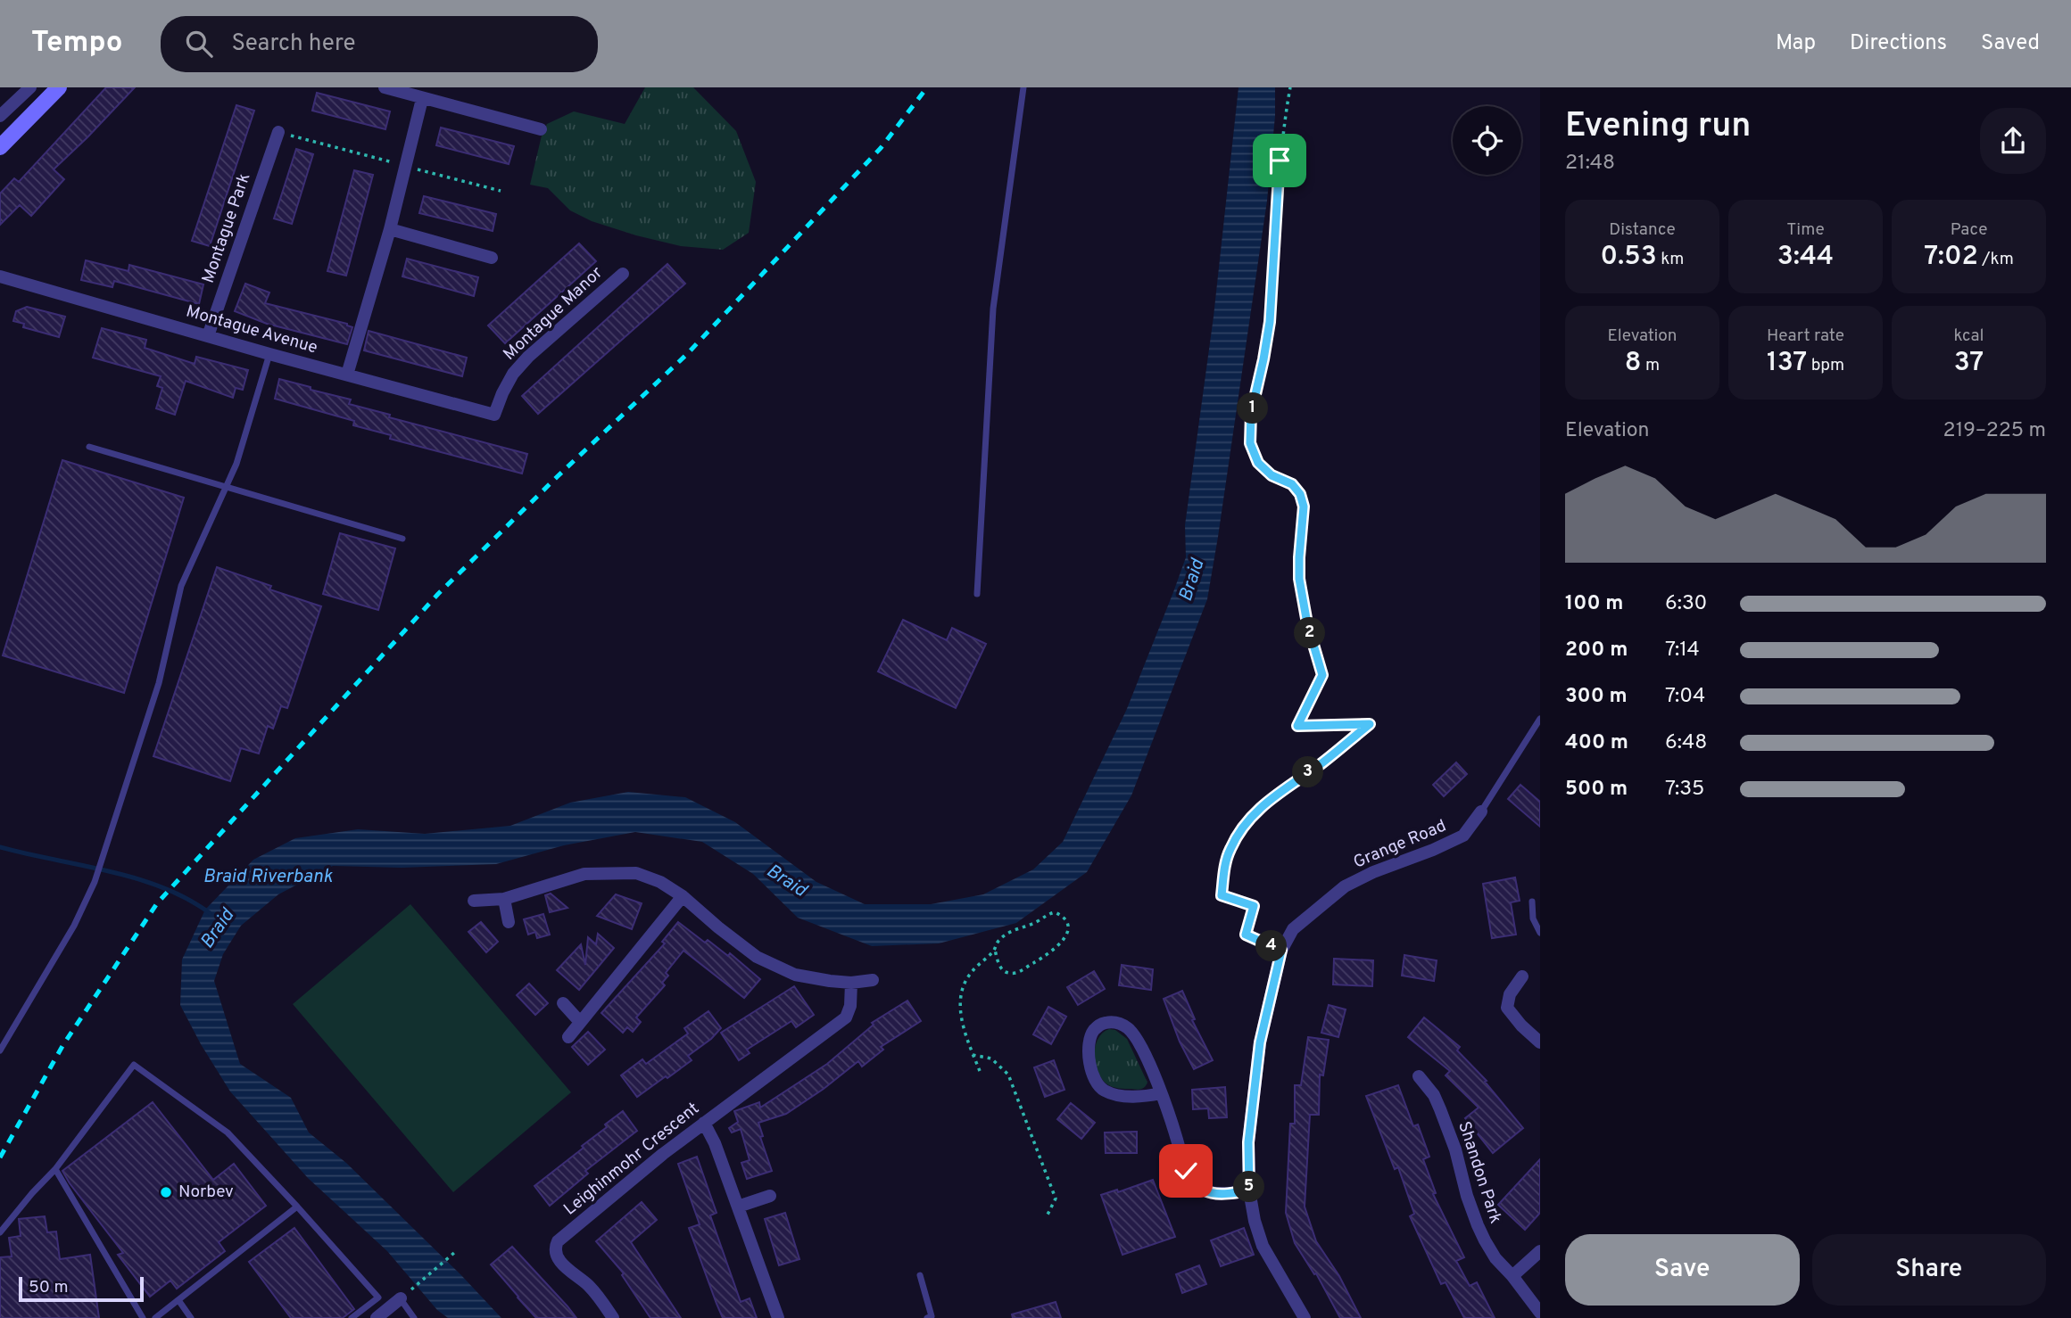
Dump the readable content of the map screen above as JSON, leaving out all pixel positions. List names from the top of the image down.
{
  "streets": {
    "street": [
      "Montague Park",
      "Montague Manor",
      "Montague Avenue",
      "Grange Road",
      "Leighinmohr Crescent",
      "Shandon Park"
    ]
  },
  "crossings": [
    ["Montague Park", "Montague Avenue"],
    ["Montague Manor", "Montague Avenue"]
  ],
  "water": ["Braid", "Braid Riverbank"],
  "places": ["Norbev"],
  "scale_bar": "50 m",
  "page": {
    "header": "Tempo",
    "search": "Search here",
    "nav": ["Map", "Directions", "Saved"],
    "heading": ["Evening run", "21:48"],
    "stats": [
      ["Distance", "0.53 km"],
      ["Time", "3:44"],
      ["Pace", "7:02 /km"],
      ["Elevation", "8 m"],
      ["Heart rate", "137 bpm"],
      ["kcal", "37"]
    ],
    "pins": [
      "1",
      "2",
      "3",
      "4",
      "5"
    ],
    "chart": ["Elevation", "219–225 m"],
    "list": [
      {
        "name": "100 m",
        "note": "6:30"
      },
      {
        "name": "200 m",
        "note": "7:14"
      },
      {
        "name": "300 m",
        "note": "7:04"
      },
      {
        "name": "400 m",
        "note": "6:48"
      },
      {
        "name": "500 m",
        "note": "7:35"
      }
    ],
    "buttons": ["Save", "Share"],
    "scale": "50 m"
  }
}
